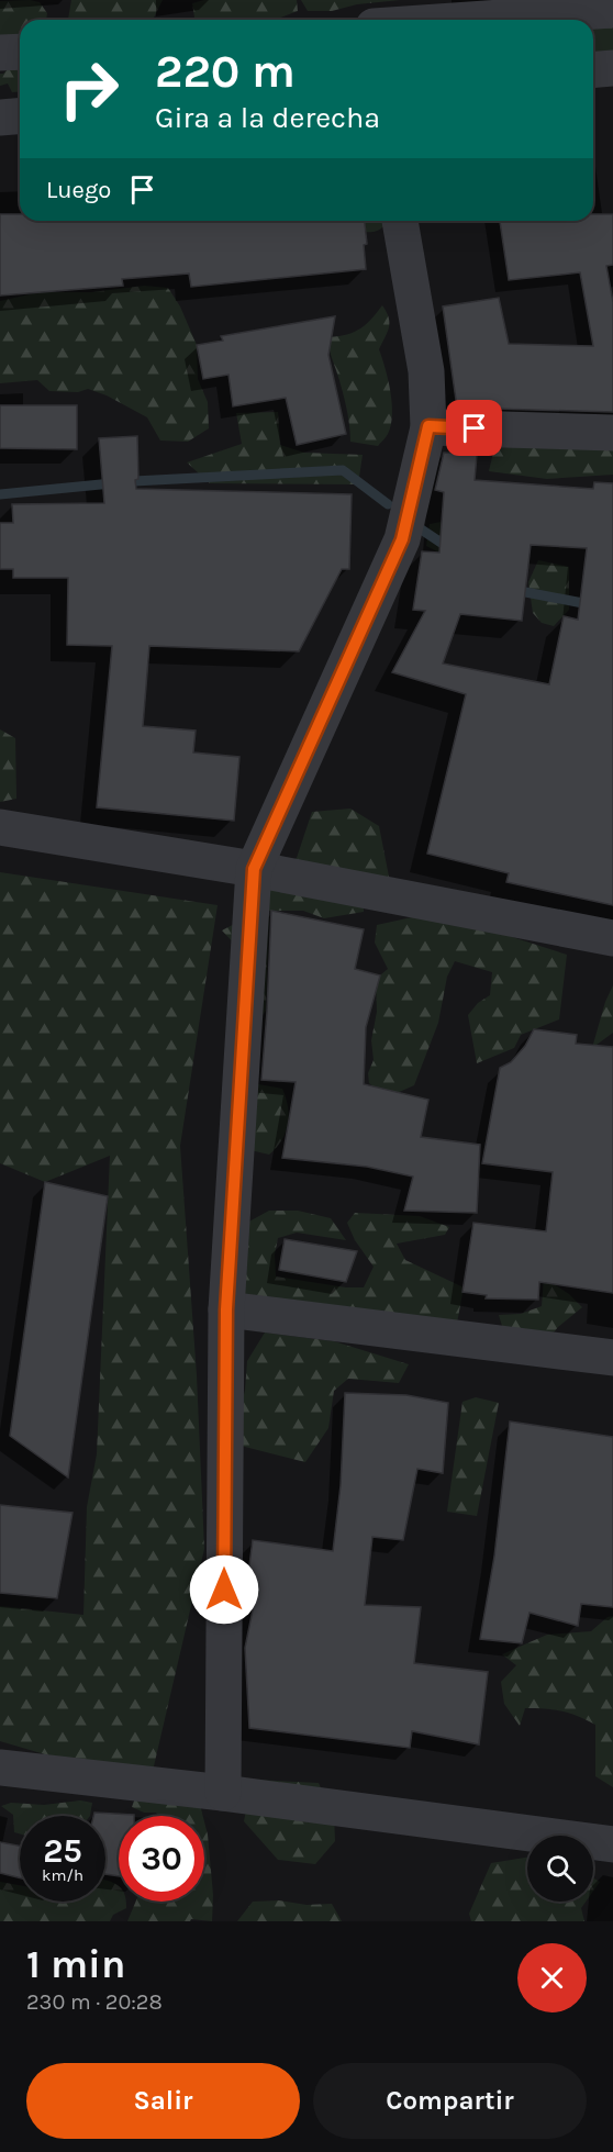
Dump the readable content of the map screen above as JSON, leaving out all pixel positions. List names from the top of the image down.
{
  "page": {
    "turn": ["220 m", "Gira a la derecha"],
    "then": "Luego",
    "speed": "25 km/h",
    "limit": "30",
    "heading": ["1 min", "230 m · 20:28"],
    "buttons": ["Salir", "Compartir"]
  }
}
